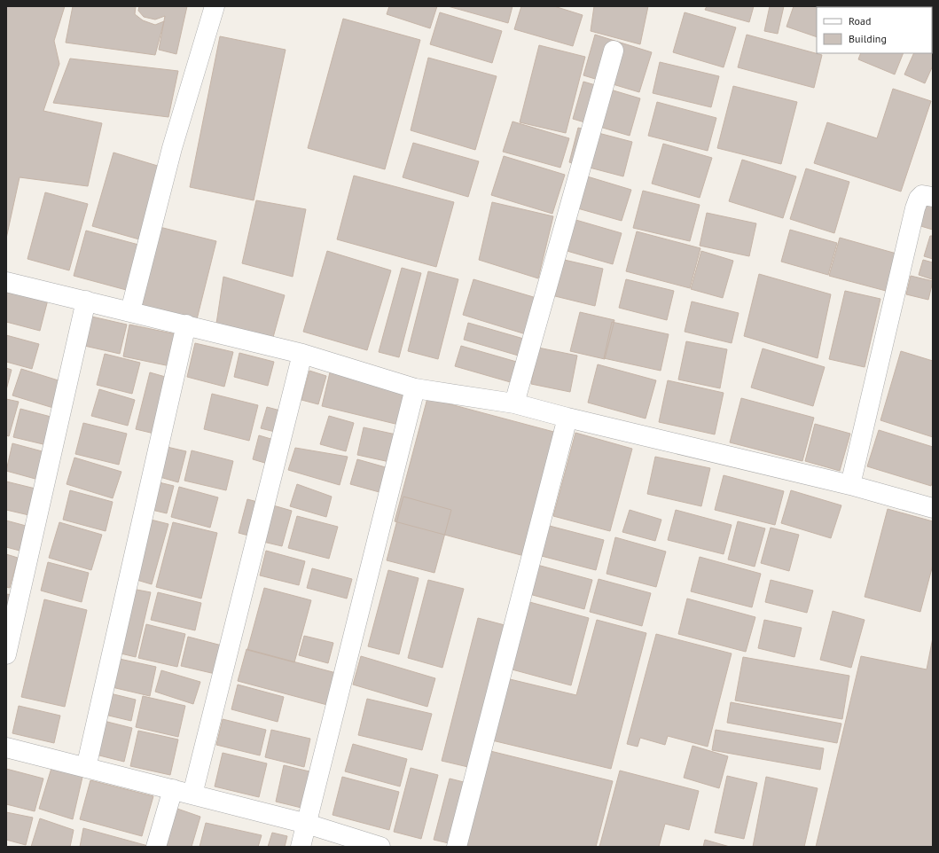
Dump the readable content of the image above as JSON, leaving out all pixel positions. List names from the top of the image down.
{
  "legend": ["Road", "Building"]
}
